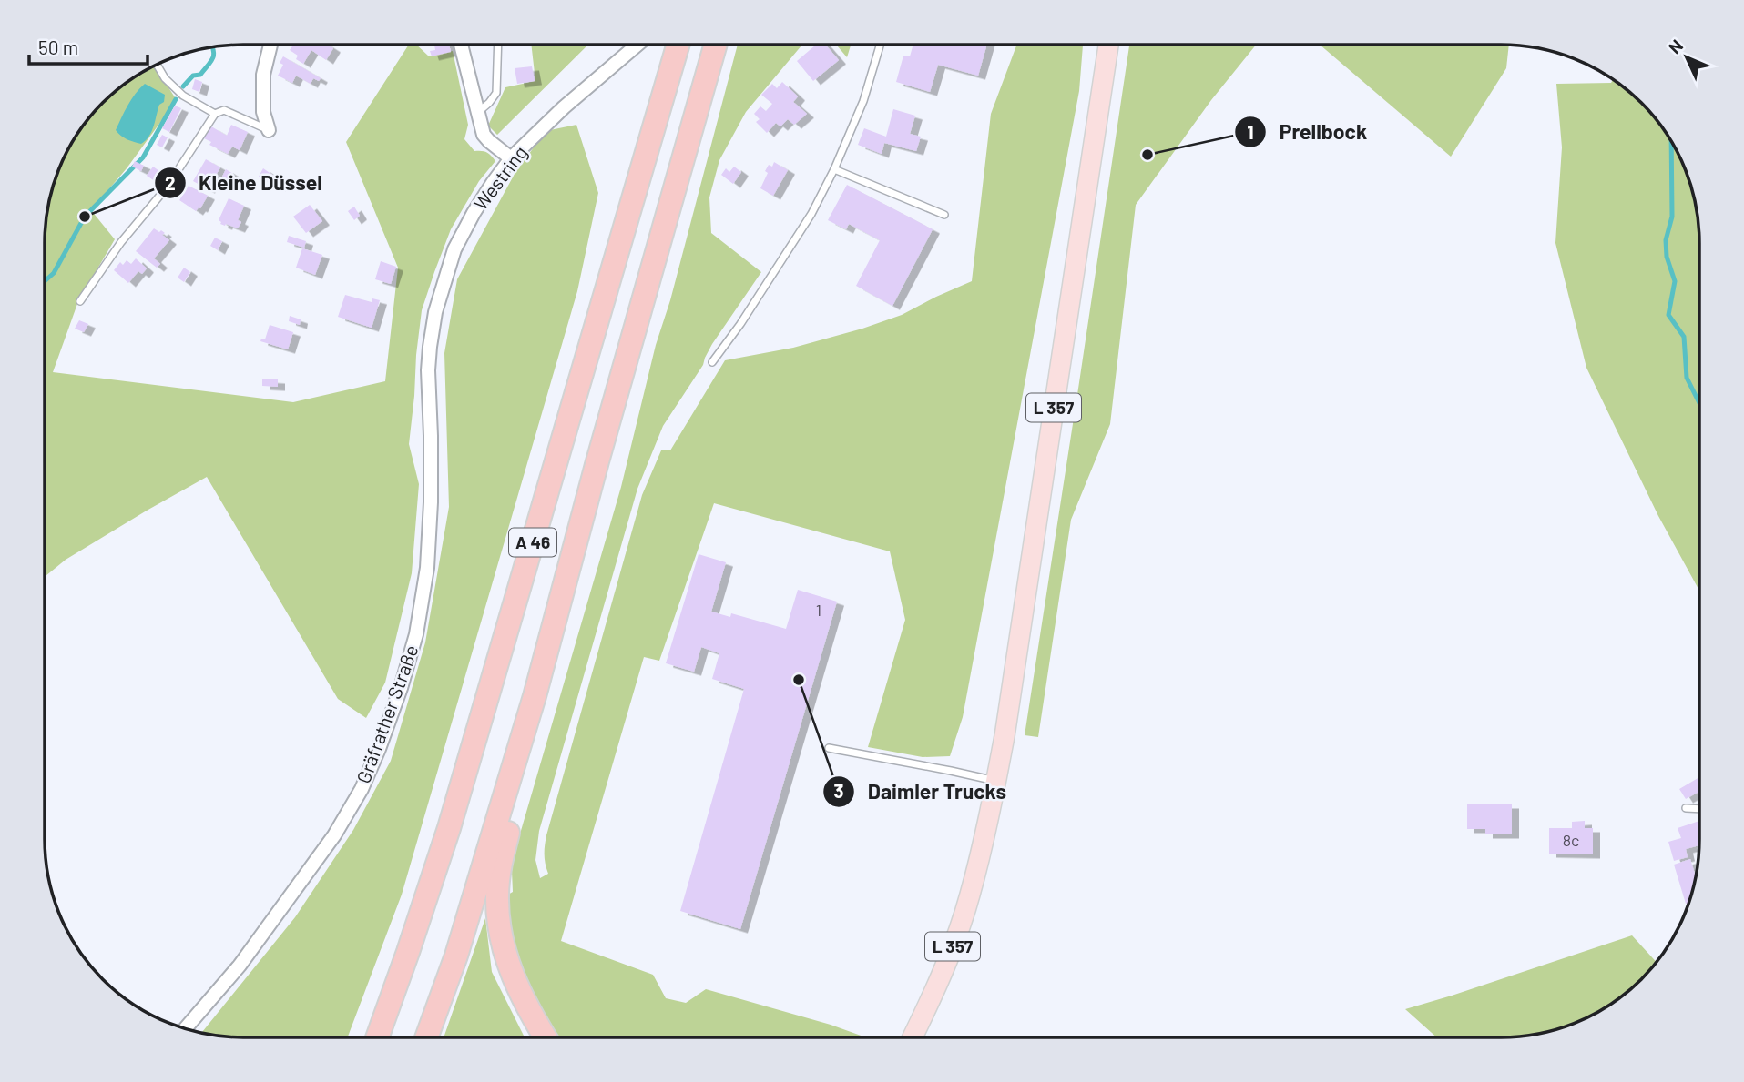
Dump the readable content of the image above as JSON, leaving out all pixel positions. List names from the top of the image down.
{
  "streets": {
    "highway": ["A 46"],
    "main road": ["L 357"],
    "street": ["Westring", "Gräfrather Straße"]
  },
  "crossings": [
    ["Westring", "Gräfrather Straße"]
  ],
  "places": ["Prellbock", "Kleine Düssel", "Daimler Trucks"],
  "house_numbers": ["1", "8c"],
  "scale_bar": "50 m",
  "north": "top left"
}
